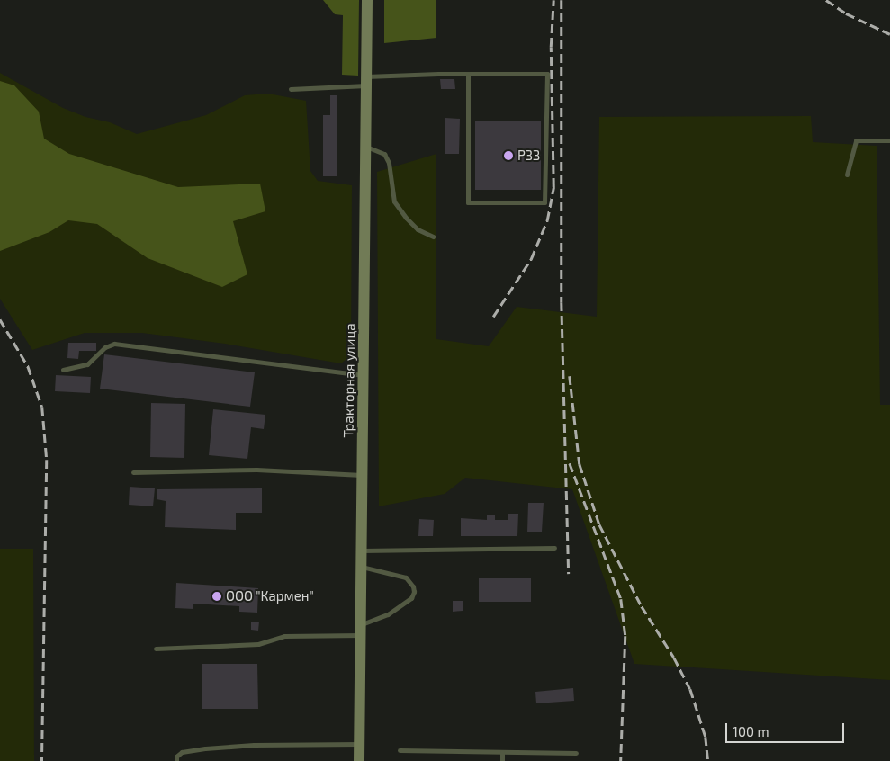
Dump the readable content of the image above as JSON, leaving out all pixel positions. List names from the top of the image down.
{
  "streets": {
    "main road": ["Тракторная улица"]
  },
  "places": ["РЗЗ", "ООО \"Кармен\""],
  "scale_bar": "100 m"
}
